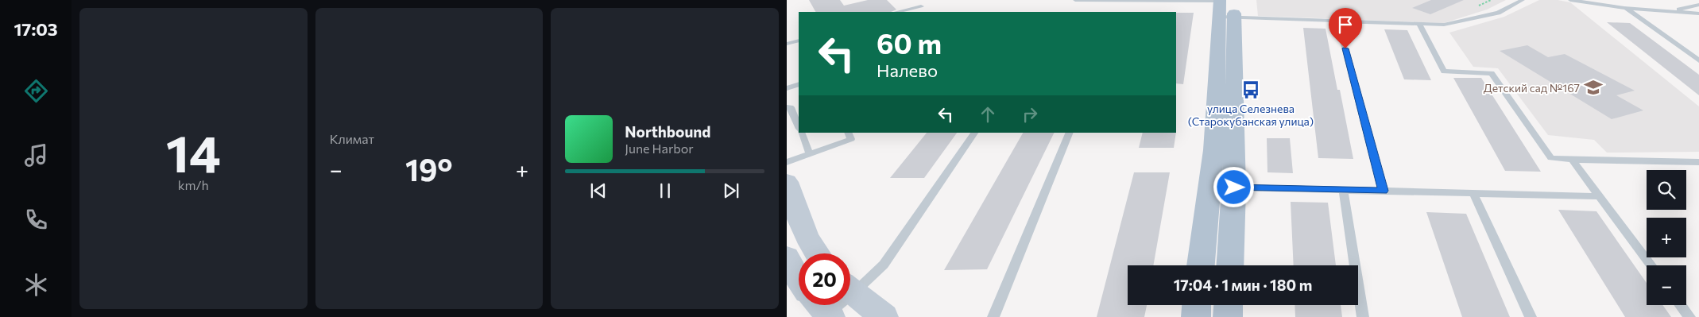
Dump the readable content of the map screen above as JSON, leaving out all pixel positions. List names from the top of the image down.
{
  "places": {
    "school or university": ["Детский сад №167"],
    "bus stop": ["улица Селезнева (Старокубанская улица)"]
  },
  "page": {
    "tabs": "17:03",
    "tile": [
      ["14", "km/h"],
      "Климат"
    ],
    "turn": ["60 m", "Налево"],
    "song": ["Northbound", "June Harbor"],
    "heat": ["−", "19°", "+"],
    "map_buttons": ["+", "−"],
    "limit": "20",
    "trip": "17:04 · 1 мин · 180 m"
  }
}
